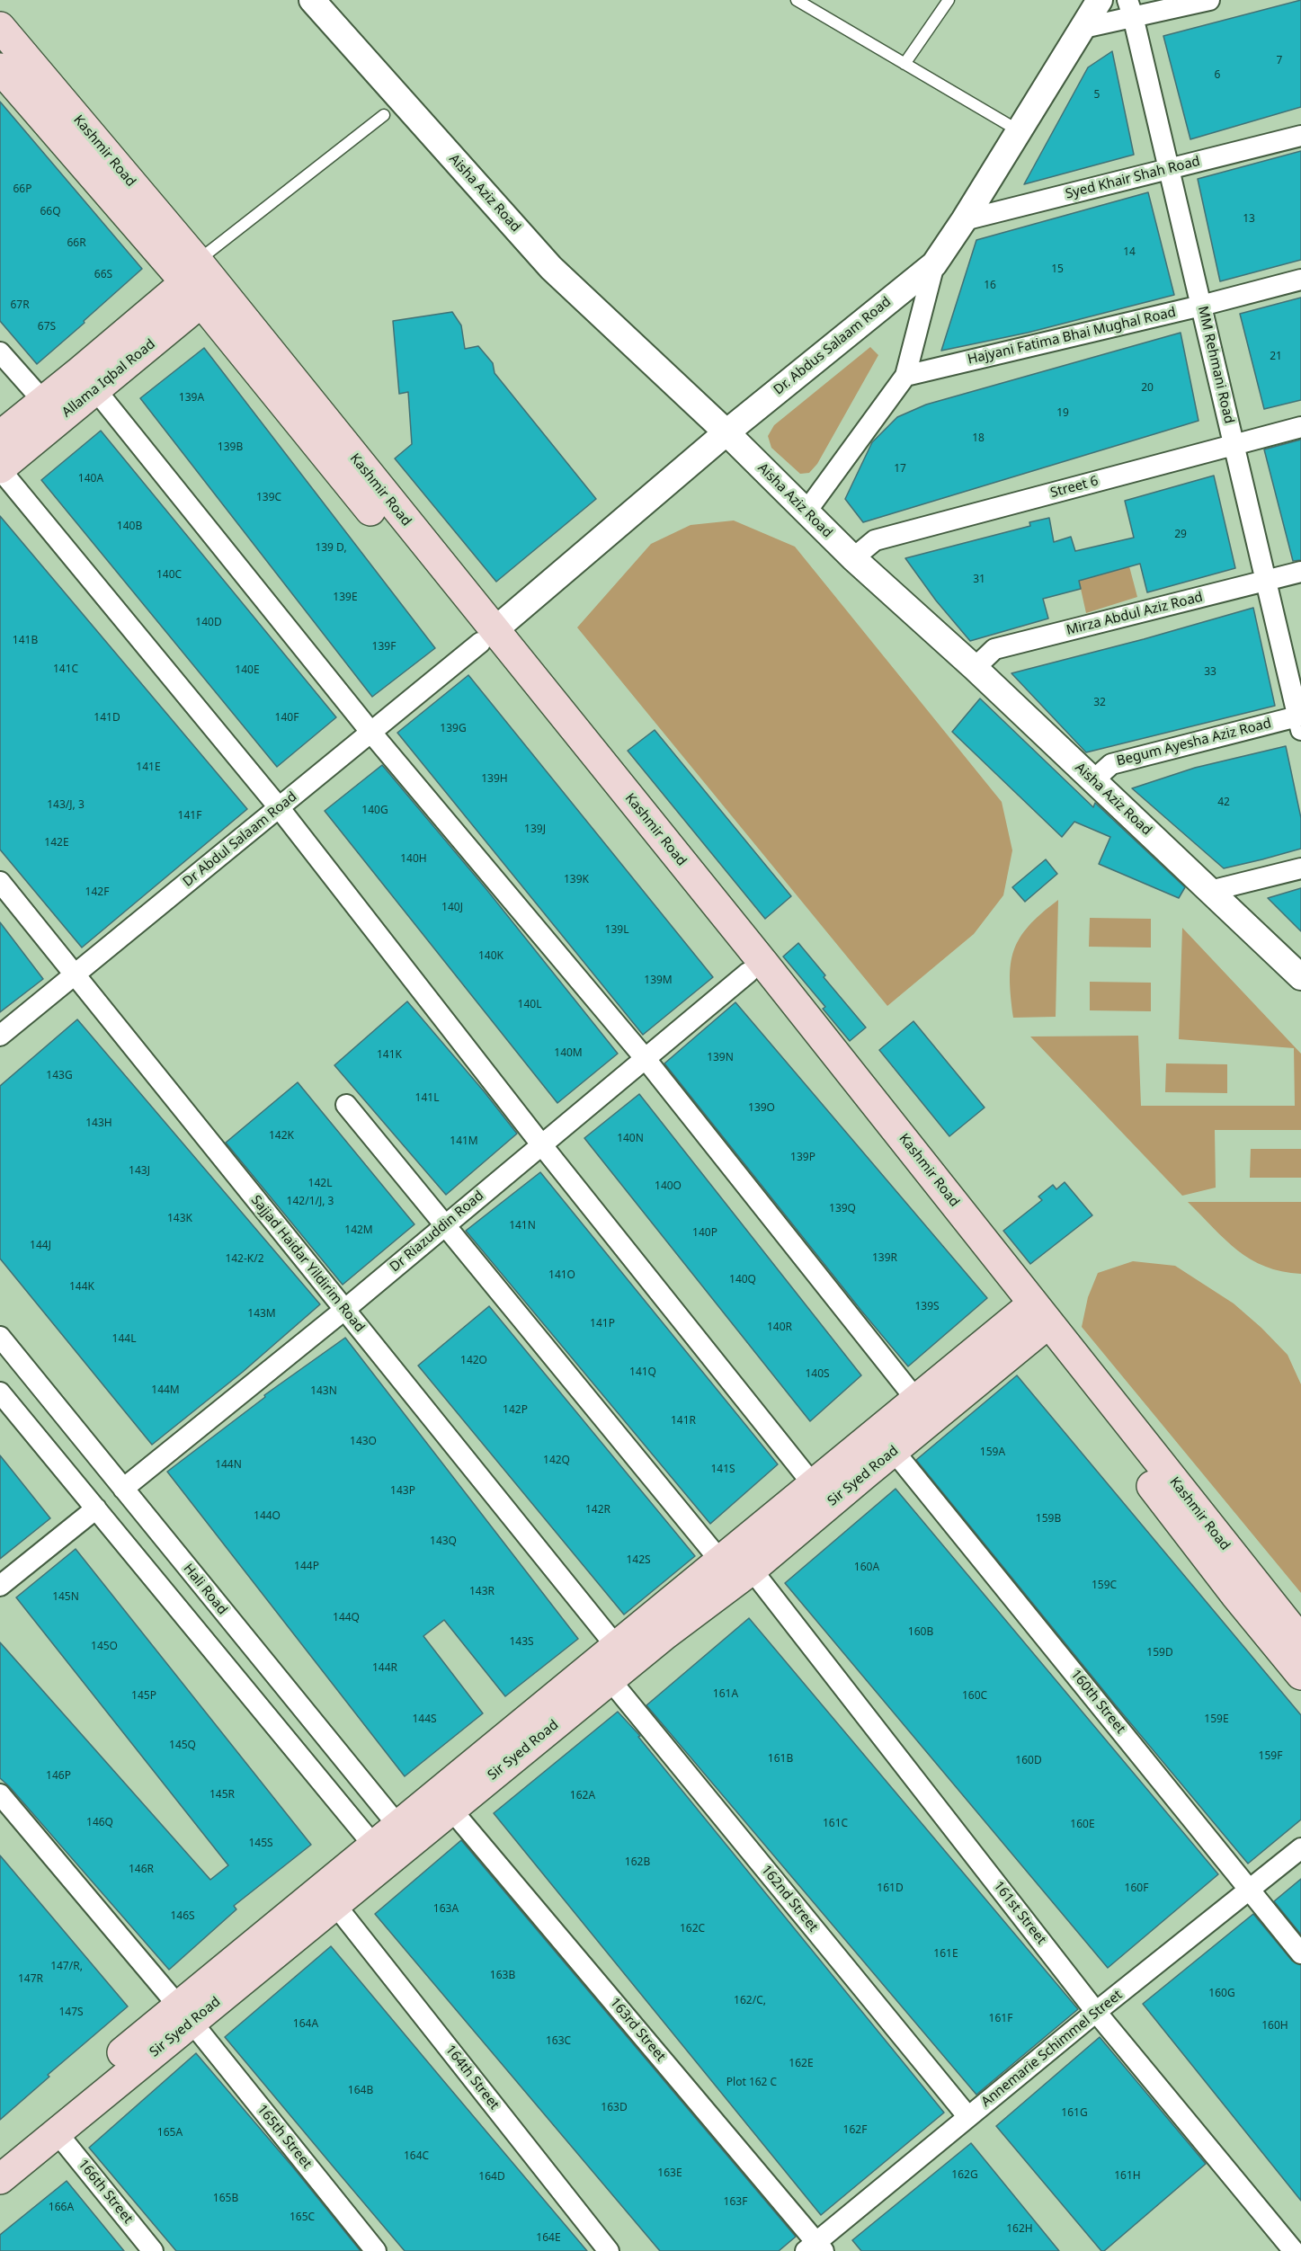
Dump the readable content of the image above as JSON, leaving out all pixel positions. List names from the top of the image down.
{
  "streets": {
    "main road": ["Kashmir Road", "Allama Iqbal Road", "Sir Syed Road"],
    "street": [
      "Syed Khair Shah Road",
      "Aisha Aziz Road",
      "Hajyani Fatima Bhai Mughal Road",
      "Dr. Abdus Salaam Road",
      "MM Rehmani Road",
      "Street 6",
      "Mirza Abdul Aziz Road",
      "Begum Ayesha Aziz Road",
      "Dr Abdul Salaam Road",
      "Dr Riazuddin Road",
      "Sajjad Haidar Yildirim Road",
      "Hali Road",
      "160th Street",
      "162nd Street",
      "161st Street",
      "163rd Street",
      "Annemarie Schimmel Street",
      "164th Street",
      "165th Street",
      "166th Street"
    ]
  },
  "crossings": [
    ["Kashmir Road", "Dr. Abdus Salaam Road"],
    ["Kashmir Road", "Allama Iqbal Road"],
    ["Kashmir Road", "Dr Abdul Salaam Road"],
    ["Kashmir Road", "Dr Riazuddin Road"],
    ["Kashmir Road", "Sir Syed Road"],
    ["Syed Khair Shah Road", "Dr. Abdus Salaam Road"],
    ["Syed Khair Shah Road", "MM Rehmani Road"],
    ["Aisha Aziz Road", "Dr. Abdus Salaam Road"],
    ["Aisha Aziz Road", "Street 6"],
    ["Aisha Aziz Road", "Mirza Abdul Aziz Road"],
    ["Aisha Aziz Road", "Begum Ayesha Aziz Road"],
    ["Hajyani Fatima Bhai Mughal Road", "MM Rehmani Road"],
    ["Dr. Abdus Salaam Road", "Dr Abdul Salaam Road"],
    ["MM Rehmani Road", "Street 6"],
    ["MM Rehmani Road", "Mirza Abdul Aziz Road"],
    ["MM Rehmani Road", "Begum Ayesha Aziz Road"],
    ["Dr Abdul Salaam Road", "Sajjad Haidar Yildirim Road"],
    ["Dr Riazuddin Road", "Sajjad Haidar Yildirim Road"],
    ["Dr Riazuddin Road", "Hali Road"],
    ["Sajjad Haidar Yildirim Road", "Sir Syed Road"],
    ["Sir Syed Road", "Hali Road"],
    ["Sir Syed Road", "160th Street"],
    ["Sir Syed Road", "162nd Street"],
    ["Sir Syed Road", "161st Street"],
    ["Sir Syed Road", "163rd Street"],
    ["Sir Syed Road", "164th Street"],
    ["Sir Syed Road", "165th Street"],
    ["Sir Syed Road", "166th Street"],
    ["160th Street", "Annemarie Schimmel Street"],
    ["162nd Street", "Annemarie Schimmel Street"],
    ["161st Street", "Annemarie Schimmel Street"],
    ["163rd Street", "Annemarie Schimmel Street"]
  ],
  "house_numbers": [
    "7",
    "6",
    "5",
    "66P",
    "66Q",
    "13",
    "66R",
    "14",
    "15",
    "66S",
    "16",
    "67R",
    "67S",
    "21",
    "20",
    "139A",
    "19",
    "18",
    "139B",
    "17",
    "140A",
    "139C",
    "140B",
    "29",
    "139 D,",
    "140C",
    "31",
    "139E",
    "140D",
    "141B",
    "139F",
    "141C",
    "140E",
    "33",
    "32",
    "141D",
    "140F",
    "139G",
    "141E",
    "139H",
    "42",
    "143/J, 3",
    "140G",
    "141F",
    "139J",
    "142E",
    "140H",
    "139K",
    "142F",
    "140J",
    "139L",
    "140K",
    "139M",
    "140L",
    "140M",
    "141K",
    "139N",
    "143G",
    "141L",
    "139O",
    "143H",
    "142K",
    "140N",
    "141M",
    "139P",
    "143J",
    "142L",
    "140O",
    "142/1/J, 3",
    "139Q",
    "143K",
    "141N",
    "142M",
    "140P",
    "144J",
    "139R",
    "142-K/2",
    "141O",
    "140Q",
    "144K",
    "139S",
    "143M",
    "141P",
    "140R",
    "144L",
    "142O",
    "141Q",
    "140S",
    "144M",
    "143N",
    "142P",
    "141R",
    "143O",
    "159A",
    "142Q",
    "144N",
    "141S",
    "143P",
    "142R",
    "144O",
    "159B",
    "143Q",
    "142S",
    "144P",
    "160A",
    "159C",
    "143R",
    "145N",
    "144Q",
    "160B",
    "143S",
    "145O",
    "159D",
    "144R",
    "161A",
    "145P",
    "160C",
    "144S",
    "159E",
    "145Q",
    "159F",
    "161B",
    "160D",
    "146P",
    "145R",
    "162A",
    "146Q",
    "161C",
    "160E",
    "145S",
    "162B",
    "146R",
    "161D",
    "160F",
    "163A",
    "146S",
    "162C",
    "161E",
    "147/R,",
    "163B",
    "147R",
    "160G",
    "162/C,",
    "147S",
    "161F",
    "164A",
    "160H",
    "163C",
    "162E",
    "Plot 162 C",
    "164B",
    "163D",
    "161G",
    "162F",
    "165A",
    "164C",
    "163E",
    "162G",
    "161H",
    "164D",
    "165B",
    "163F",
    "166A",
    "165C",
    "162H",
    "164E"
  ]
}
